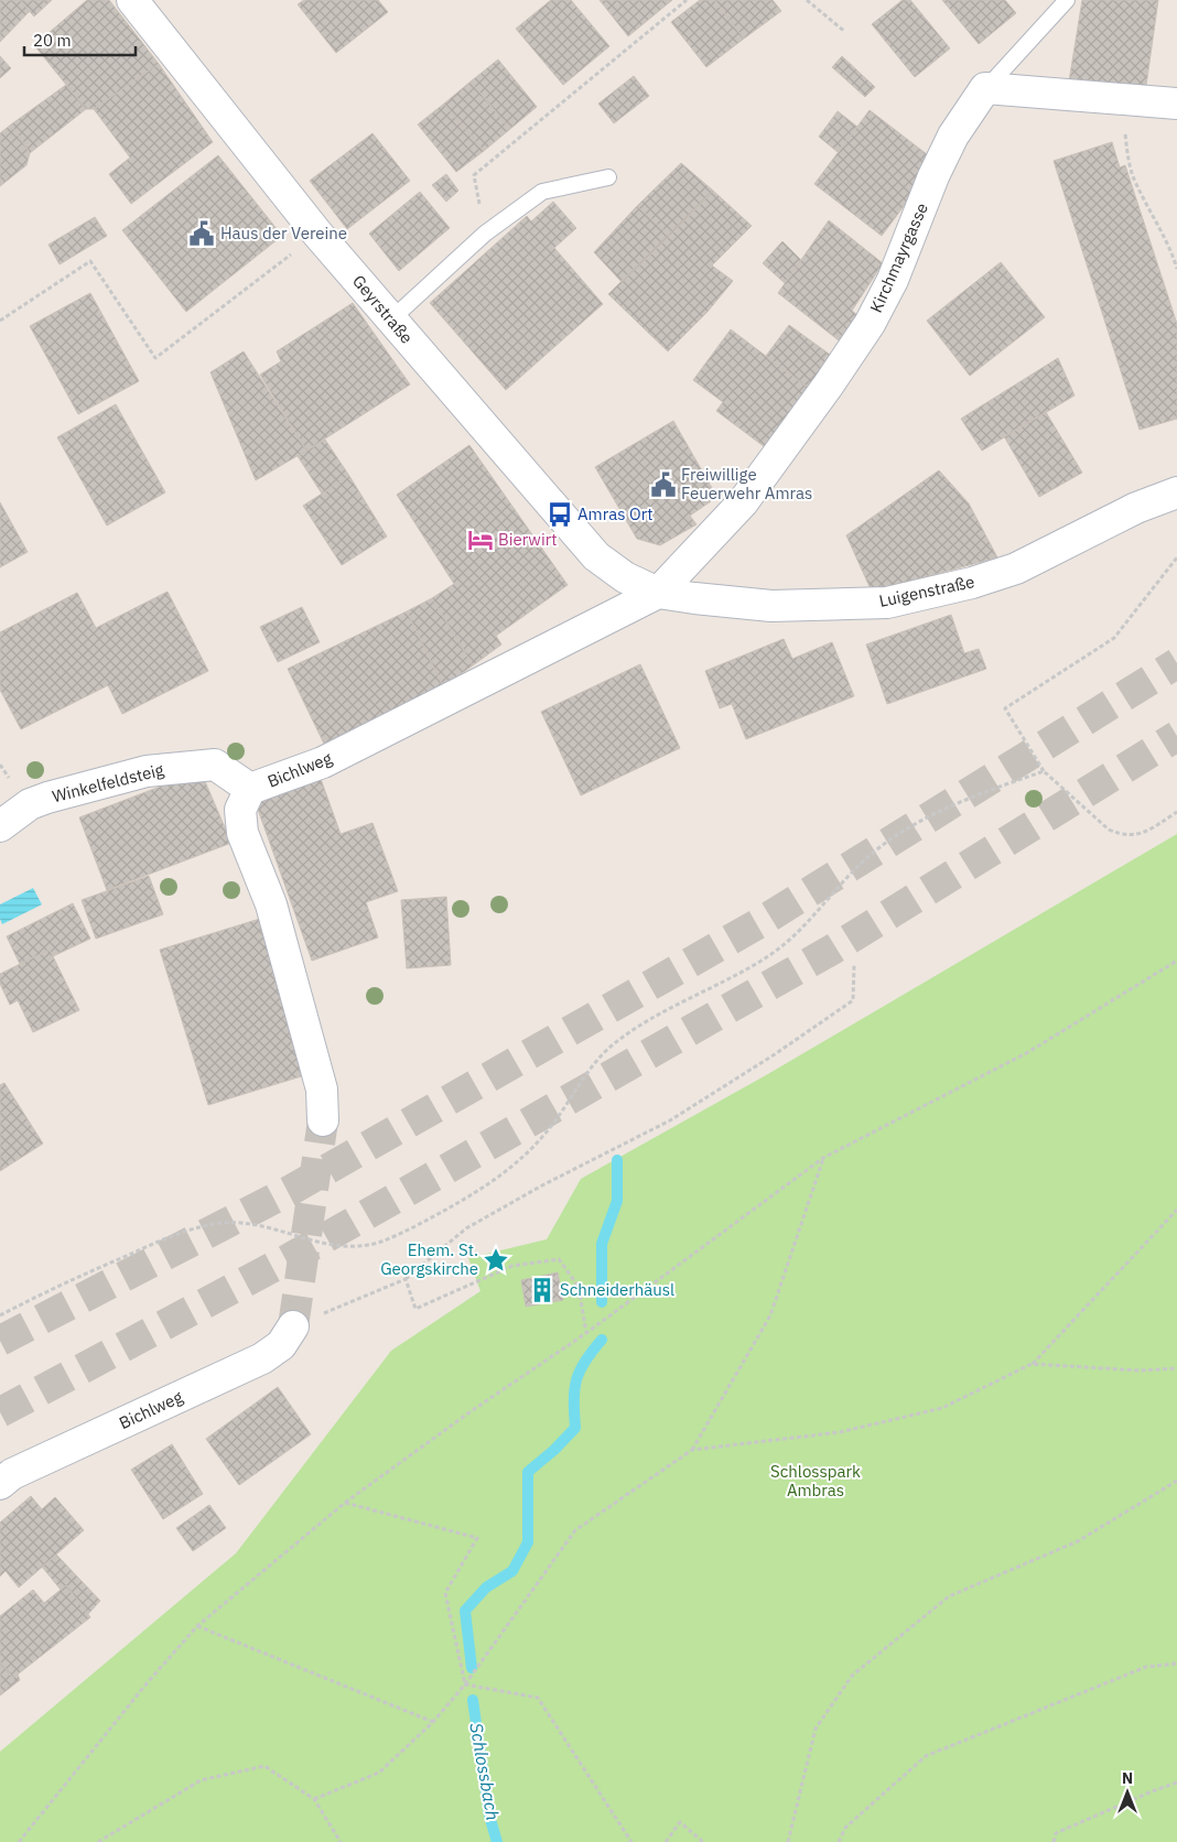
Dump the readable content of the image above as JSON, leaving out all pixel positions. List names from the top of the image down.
{
  "streets": {
    "street": [
      "Kirchmayrgasse",
      "Geyrstraße",
      "Luigenstraße",
      "Bichlweg",
      "Winkelfeldsteig"
    ]
  },
  "crossings": [
    ["Kirchmayrgasse", "Geyrstraße"],
    ["Kirchmayrgasse", "Luigenstraße"],
    ["Kirchmayrgasse", "Bichlweg"],
    ["Geyrstraße", "Luigenstraße"],
    ["Geyrstraße", "Bichlweg"],
    ["Luigenstraße", "Bichlweg"],
    ["Bichlweg", "Winkelfeldsteig"]
  ],
  "water": ["Schlossbach"],
  "parks": ["Schlosspark Ambras"],
  "places": {
    "public building": ["Haus der Vereine", "Freiwillige Feuerwehr Amras"],
    "bus stop": ["Amras Ort"],
    "hotel": ["Bierwirt"],
    "place": ["Ehem. St. Georgskirche"],
    "building": ["Schneiderhäusl"]
  },
  "scale_bar": "20 m",
  "north": "top"
}
